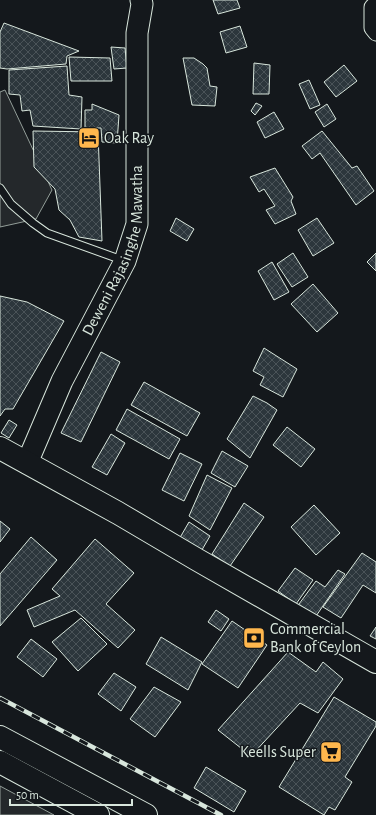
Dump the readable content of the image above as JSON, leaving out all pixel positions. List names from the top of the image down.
{
  "streets": {
    "street": ["Deweni Rajasinghe Mawatha"]
  },
  "places": {
    "hotel": ["Oak Ray"],
    "bank": ["Commercial Bank of Ceylon"],
    "supermarket": ["Keells Super"]
  },
  "scale_bar": "50 m"
}
